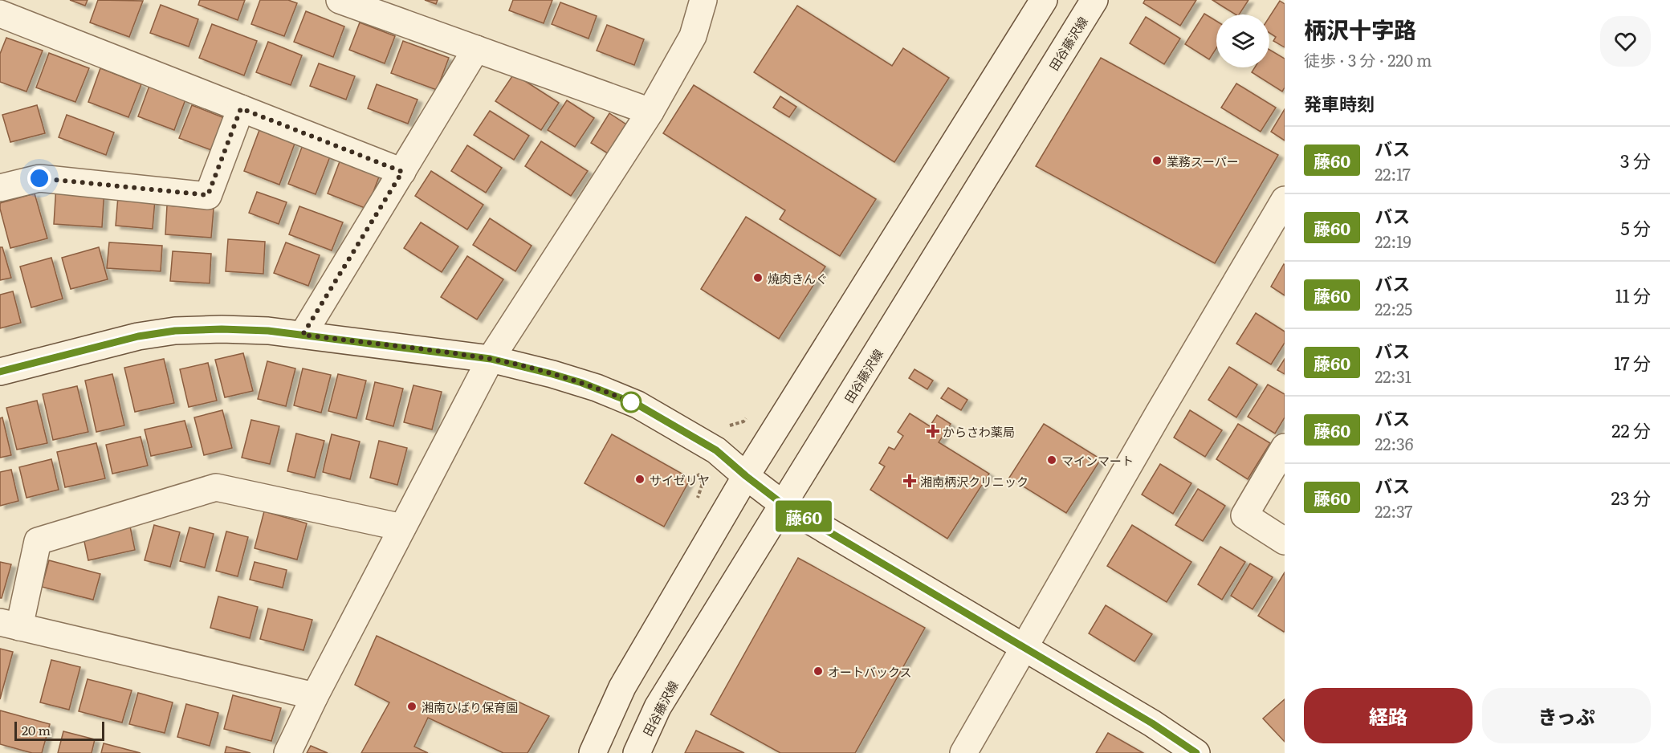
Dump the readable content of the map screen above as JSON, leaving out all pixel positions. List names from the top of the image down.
{
  "streets": {
    "street": ["田谷藤沢線"]
  },
  "places": {
    "other": [
      "業務スーパー",
      "焼肉きんぐ",
      "マインマート",
      "サイゼリヤ",
      "オートバックス",
      "湘南ひばり保育園"
    ],
    "health": ["からさわ薬局", "湘南柄沢クリニック"]
  },
  "lines": ["bus line 藤60"],
  "scale_bar": "20 m",
  "page": {
    "on_map": "藤60",
    "heading": [
      ["柄沢十字路", "徒歩 · 3 分 · 220 m"],
      "発車時刻"
    ],
    "list": [
      {
        "mark": "藤60",
        "name": "バス",
        "note": "22:17",
        "value": "3 分"
      },
      {
        "mark": "藤60",
        "name": "バス",
        "note": "22:19",
        "value": "5 分"
      },
      {
        "mark": "藤60",
        "name": "バス",
        "note": "22:25",
        "value": "11 分"
      },
      {
        "mark": "藤60",
        "name": "バス",
        "note": "22:31",
        "value": "17 分"
      },
      {
        "mark": "藤60",
        "name": "バス",
        "note": "22:36",
        "value": "22 分"
      },
      {
        "mark": "藤60",
        "name": "バス",
        "note": "22:37",
        "value": "23 分"
      }
    ],
    "buttons": ["経路", "きっぷ"],
    "scale": "20 m"
  }
}
